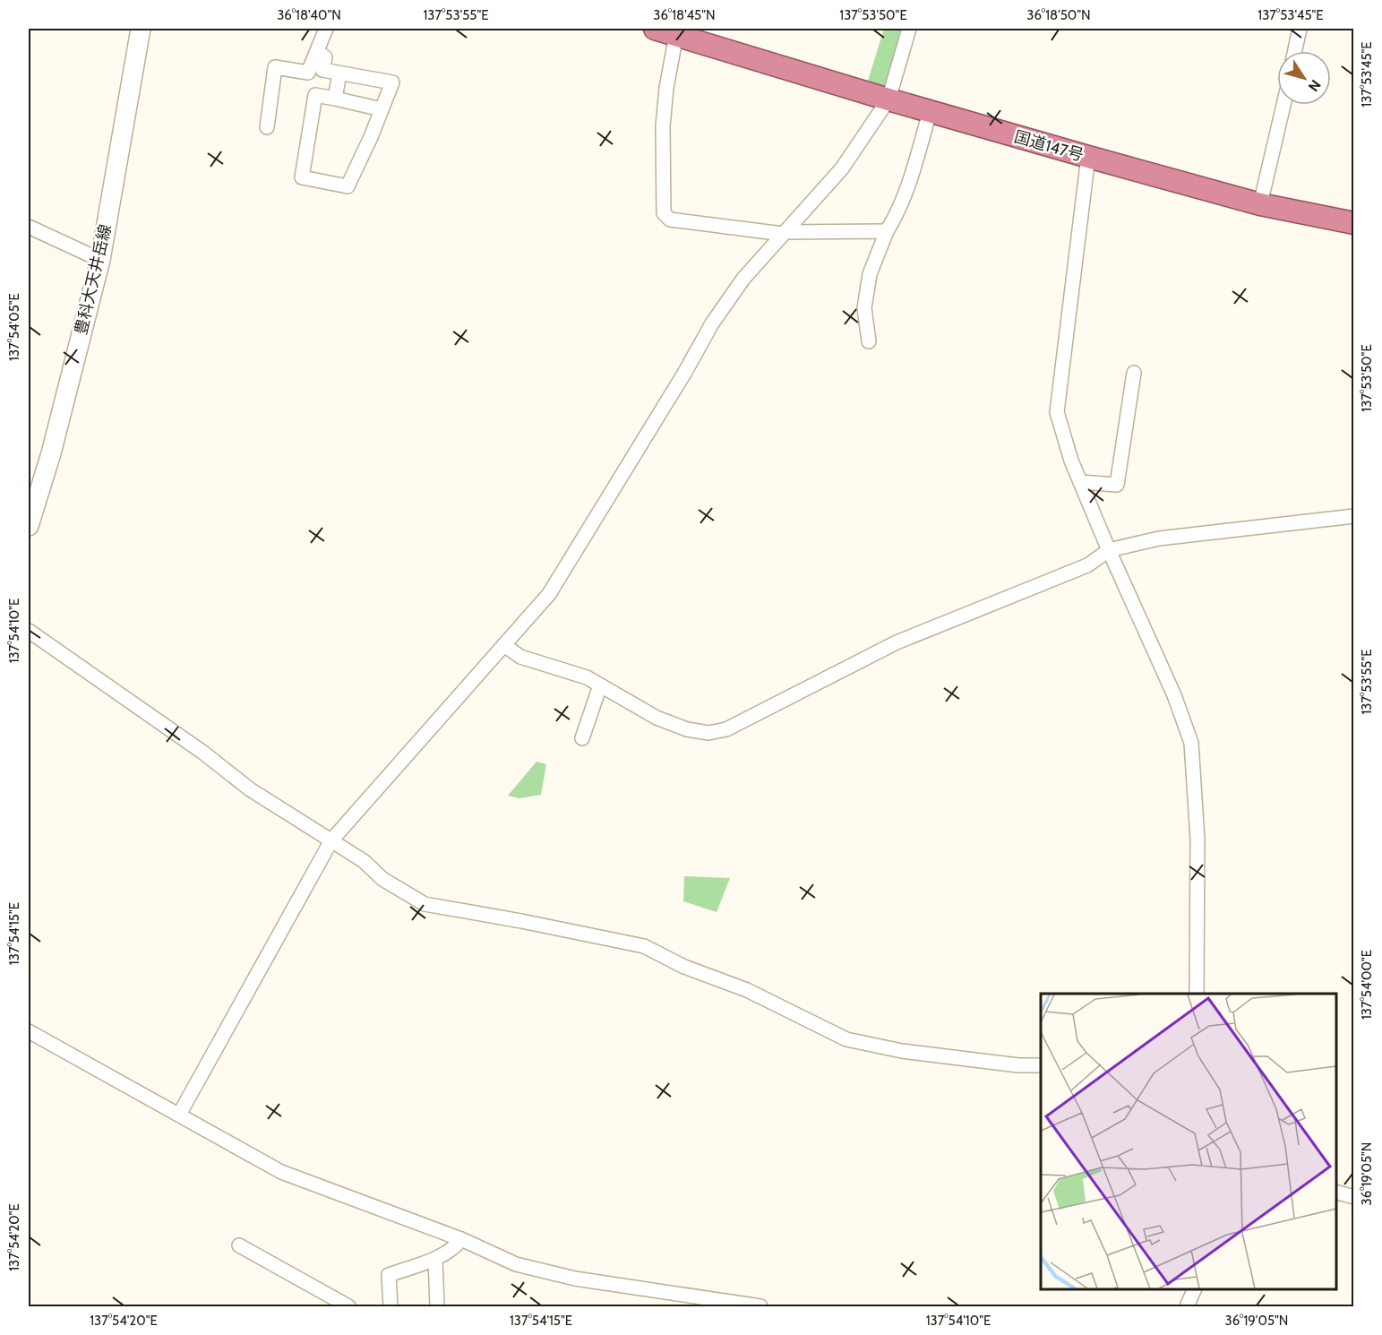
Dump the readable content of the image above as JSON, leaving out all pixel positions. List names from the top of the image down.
{
  "streets": {
    "highway": ["国道147号"],
    "main road": ["豊科大天井岳線"]
  },
  "north": "bottom right",
  "coordinates": [
    "36°18'40\"N",
    "137°53'55\"E",
    "36°18'45\"N",
    "137°53'50\"E",
    "36°18'50\"N",
    "137°53'45\"E",
    "137°54'05\"E",
    "137°54'10\"E",
    "137°54'15\"E",
    "137°54'00\"E",
    "36°19'05\"N",
    "137°54'20\"E"
  ]
}
